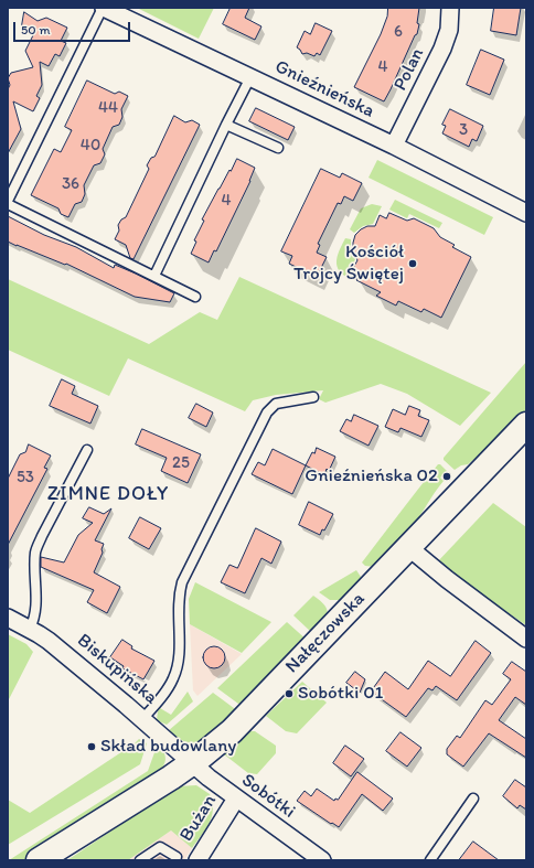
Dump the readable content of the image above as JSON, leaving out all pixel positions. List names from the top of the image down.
{
  "streets": {
    "main road": ["Nałęczowska"],
    "street": [
      "Polan",
      "Gnieźnieńska",
      "Biskupińska",
      "Sobótki",
      "Bużan"
    ]
  },
  "crossings": [
    ["Polan", "Gnieźnieńska"],
    ["Nałęczowska", "Biskupińska"],
    ["Nałęczowska", "Sobótki"],
    ["Biskupińska", "Sobótki"],
    ["Sobótki", "Bużan"]
  ],
  "districts": ["ZIMNE DOŁY"],
  "places": [
    "Kościół Trójcy Świętej",
    "Gnieźnieńska 02",
    "Sobótki 01",
    "Skład budowlany"
  ],
  "house_numbers": [
    "6",
    "4",
    "44",
    "3",
    "40",
    "36",
    "4",
    "25",
    "53"
  ],
  "scale_bar": "50 m"
}
